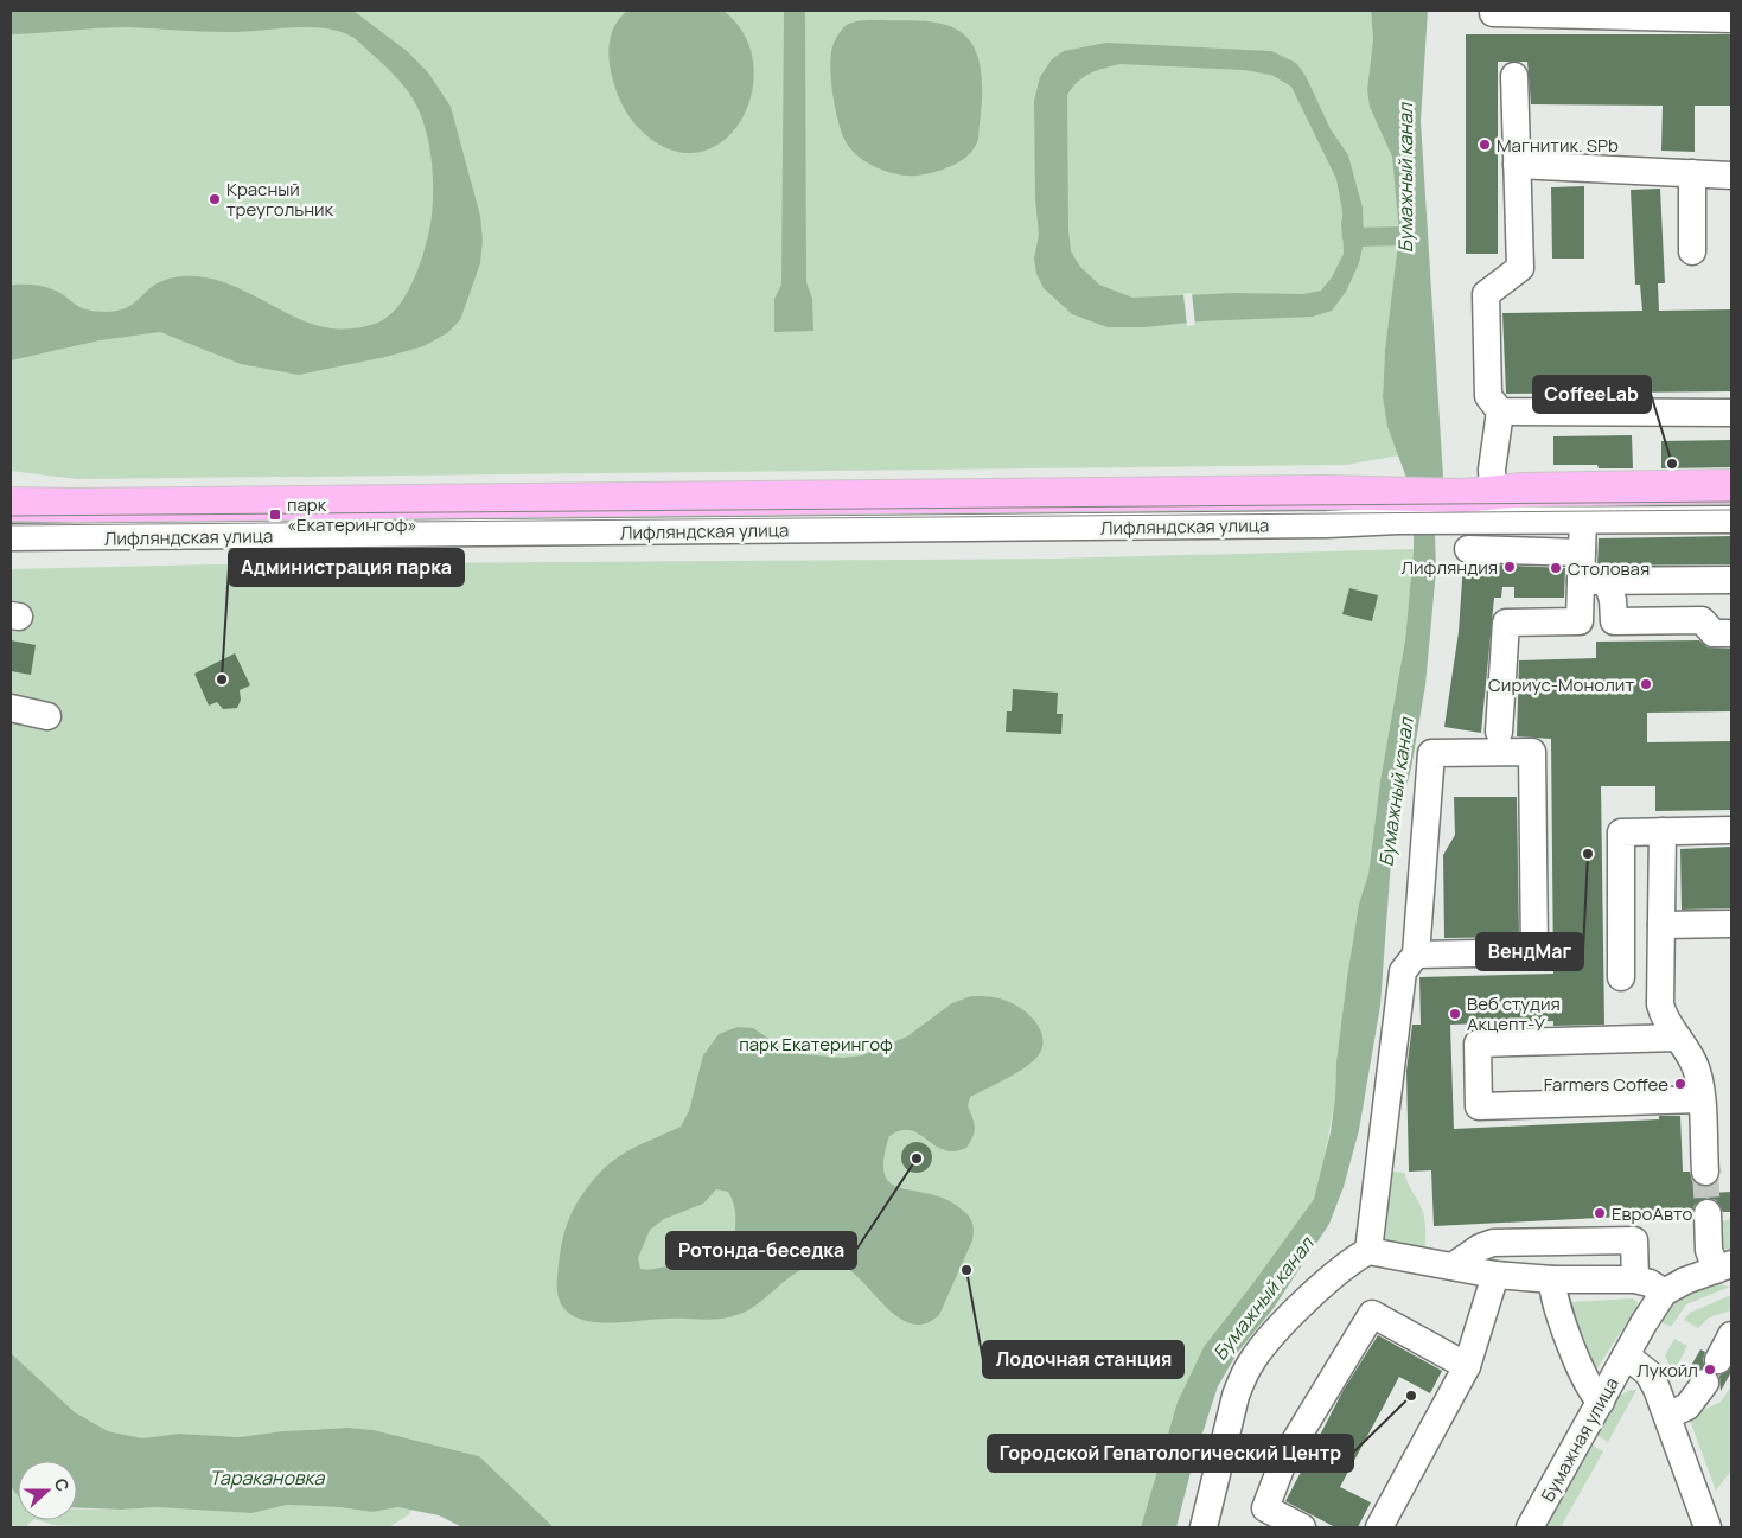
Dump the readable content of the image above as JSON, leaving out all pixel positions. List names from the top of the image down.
{
  "streets": {
    "main road": ["Лифляндская улица"],
    "street": ["Бумажная улица"]
  },
  "water": ["Бумажный канал", "Таракановка"],
  "parks": ["парк Екатерингоф"],
  "places": {
    "other": [
      "Магнитик. SPb",
      "Красный треугольник",
      "CoffeeLab",
      "Лифляндия",
      "Столовая",
      "Администрация парка",
      "Сириус-Монолит",
      "ВендМаг",
      "Веб студия Акцепт-У",
      "Farmers Coffee",
      "Ротонда-беседка",
      "ЕвроАвто",
      "Лодочная станция",
      "Лукойл",
      "Городской Гепатологический Центр"
    ],
    "transit": ["парк «Екатерингоф»"]
  },
  "north": "right"
}
